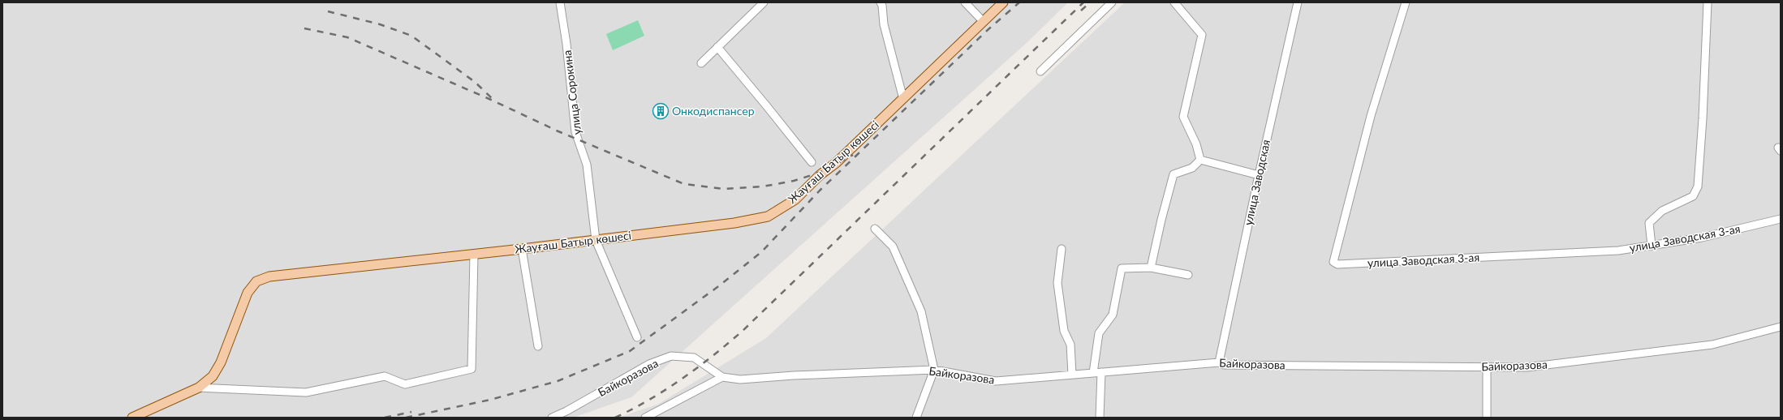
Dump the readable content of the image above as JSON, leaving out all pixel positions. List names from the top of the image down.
{
  "streets": {
    "main road": ["Жауғаш Батыр көшесі"],
    "street": [
      "улица Сорокина",
      "улица Заводская",
      "улица Заводская 3-ая",
      "Байкоразова"
    ]
  },
  "crossings": [
    ["улица Сорокина", "Жауғаш Батыр көшесі"],
    ["улица Заводская", "Байкоразова"]
  ],
  "places": {
    "building": ["Онкодиспансер"]
  }
}
